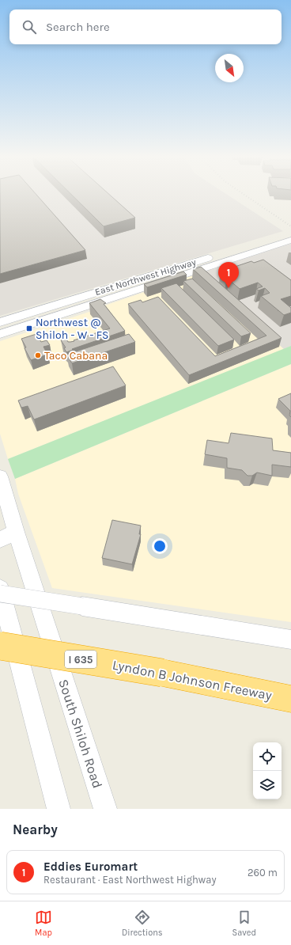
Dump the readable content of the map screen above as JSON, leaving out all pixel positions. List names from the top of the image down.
{
  "streets": {
    "highway": ["I 635", "Lyndon B Johnson Freeway"],
    "main road": ["East Northwest Highway", "South Shiloh Road"]
  },
  "places": {
    "transit": ["Northwest @ Shiloh - W - FS"],
    "other": ["Taco Cabana"]
  },
  "north": "bottom right",
  "page": {
    "search": "Search here",
    "pins": "1",
    "heading": "Nearby",
    "list": [
      {
        "mark": "1",
        "name": "Eddies Euromart",
        "note": "Restaurant · East Northwest Highway",
        "value": "260 m"
      }
    ],
    "nav": ["Map", "Directions", "Saved"]
  }
}
